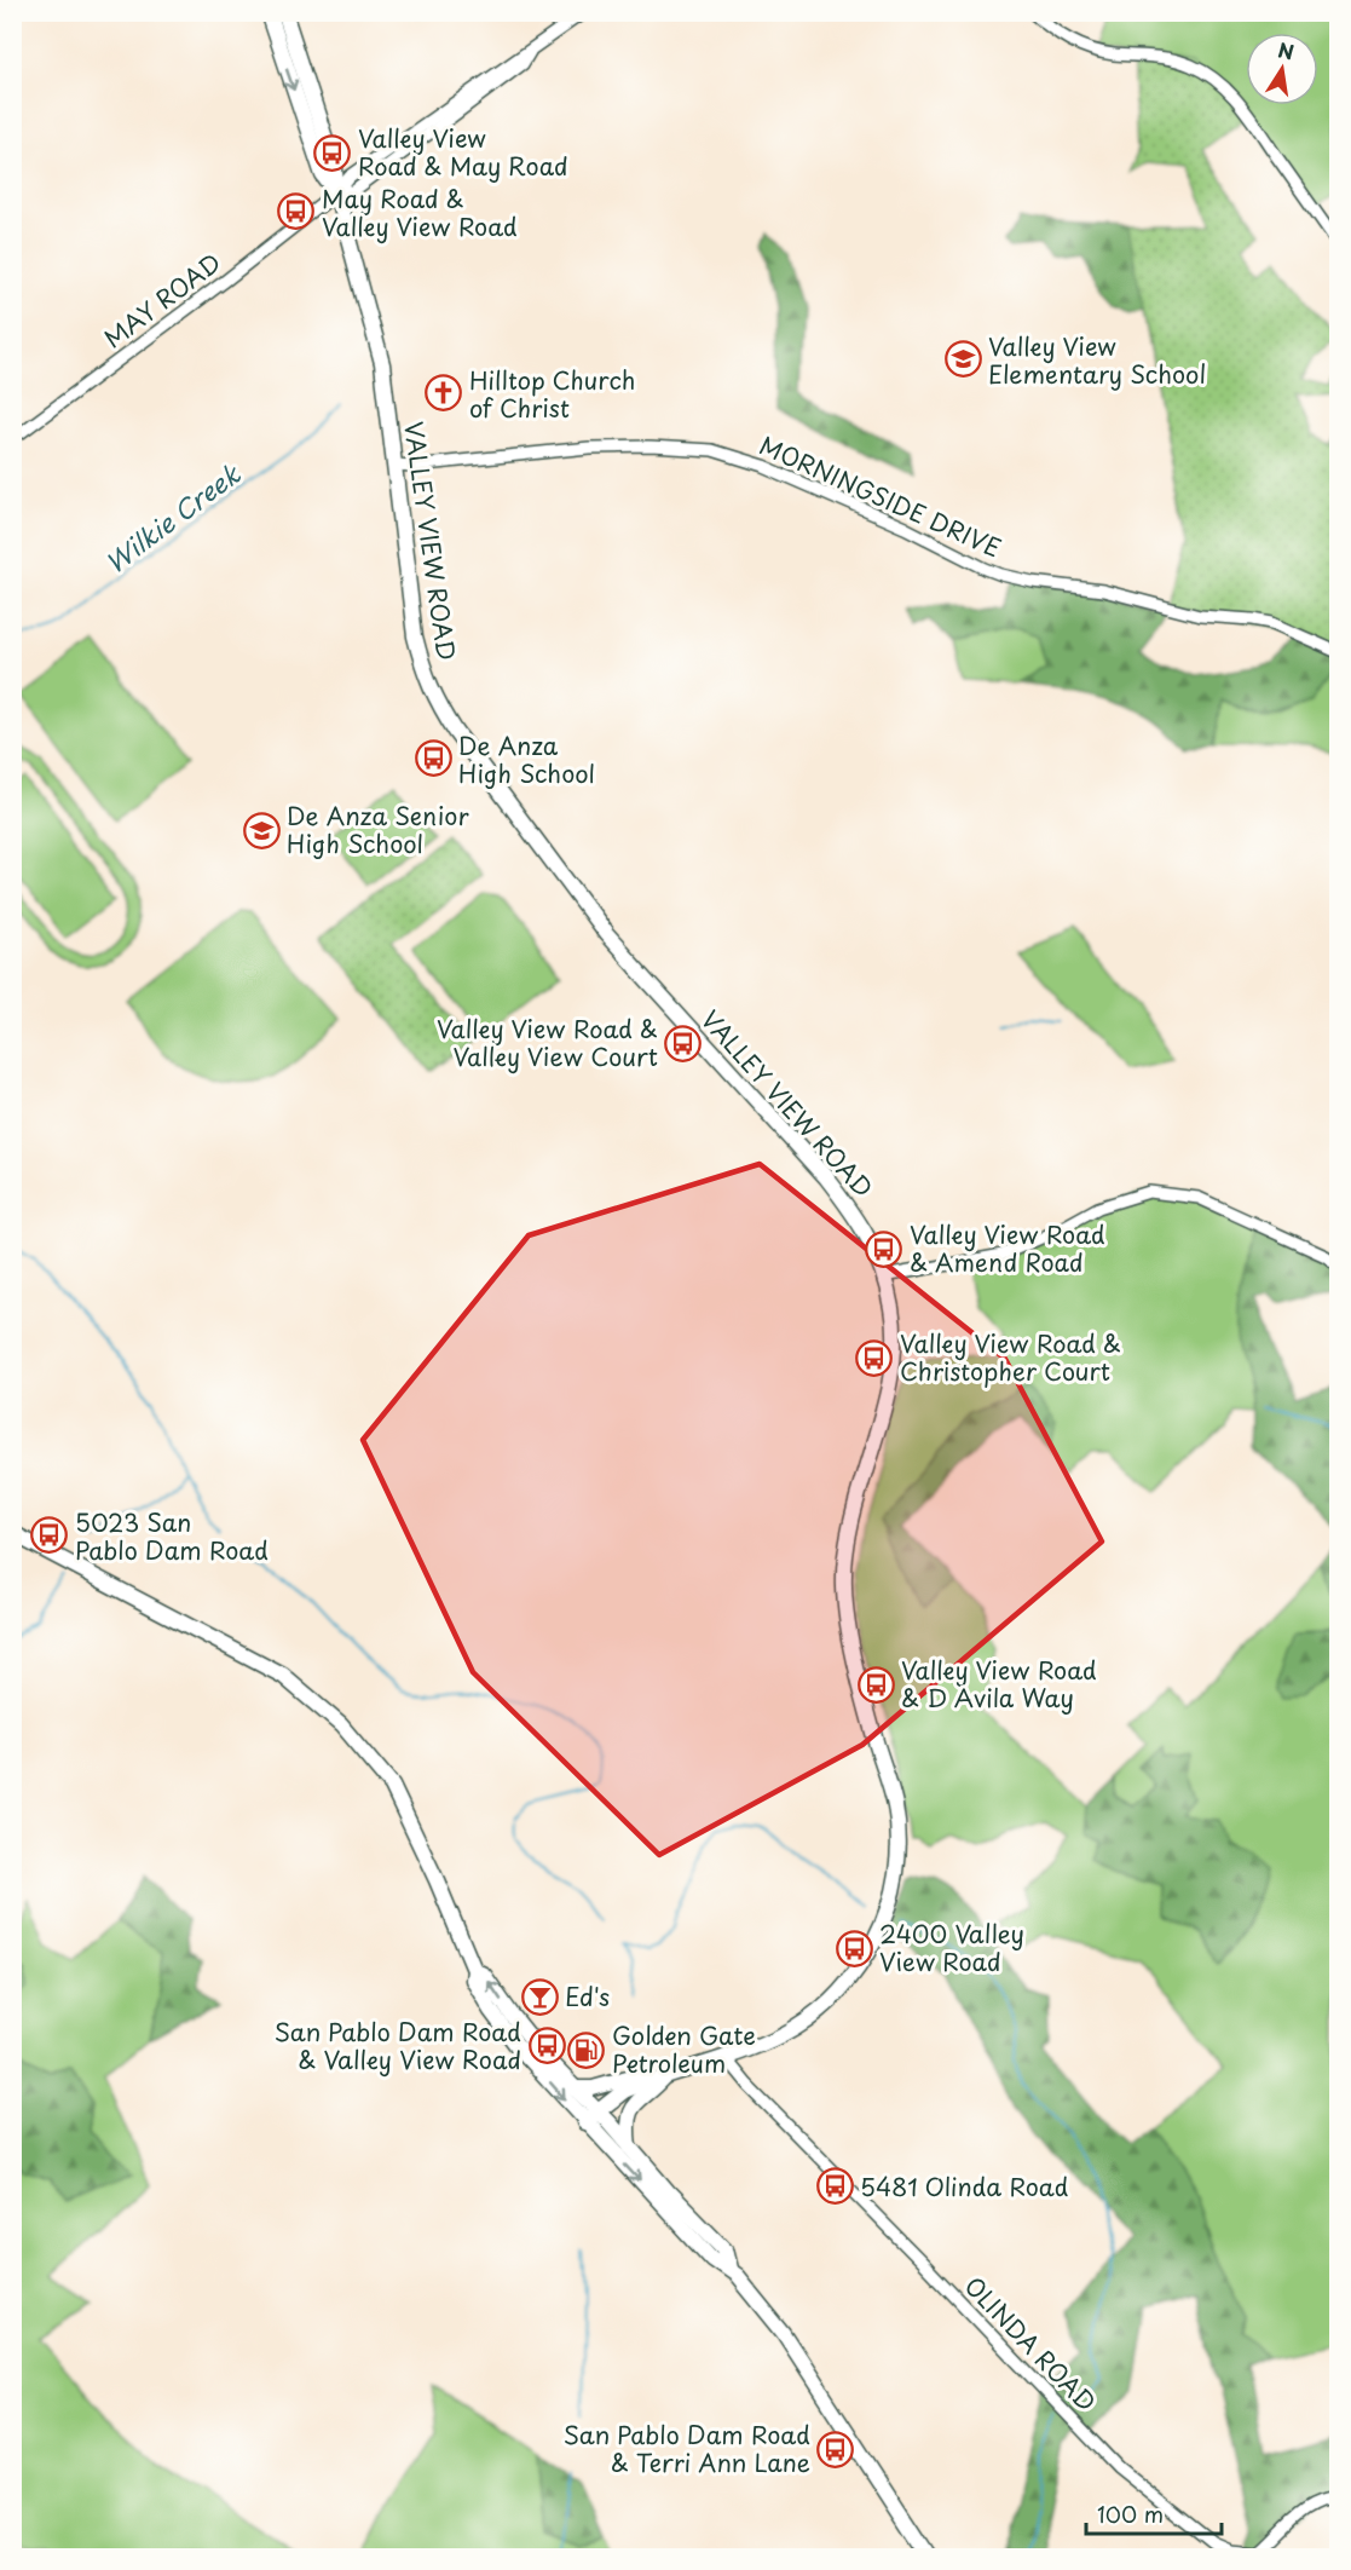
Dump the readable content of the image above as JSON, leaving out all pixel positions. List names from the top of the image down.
{
  "streets": {
    "main road": ["VALLEY VIEW ROAD"],
    "street": ["MAY ROAD", "MORNINGSIDE DRIVE", "OLINDA ROAD"]
  },
  "crossings": [
    ["MAY ROAD", "VALLEY VIEW ROAD"],
    ["MORNINGSIDE DRIVE", "VALLEY VIEW ROAD"],
    ["VALLEY VIEW ROAD", "OLINDA ROAD"]
  ],
  "water": ["Wilkie Creek"],
  "places": {
    "bus stop": [
      "Valley View Road & May Road",
      "May Road & Valley View Road",
      "De Anza High School",
      "Valley View Road & Valley View Court",
      "Valley View Road & Amend Road",
      "Valley View Road & Christopher Court",
      "5023 San Pablo Dam Road",
      "Valley View Road & D Avila Way",
      "2400 Valley View Road",
      "San Pablo Dam Road & Valley View Road",
      "5481 Olinda Road",
      "San Pablo Dam Road & Terri Ann Lane"
    ],
    "school or university": ["Valley View Elementary School", "De Anza Senior High School"],
    "church": ["Hilltop Church of Christ"],
    "bar": ["Ed's"],
    "fuel station": ["Golden Gate Petroleum"]
  },
  "scale_bar": "100 m",
  "north": "top"
}
